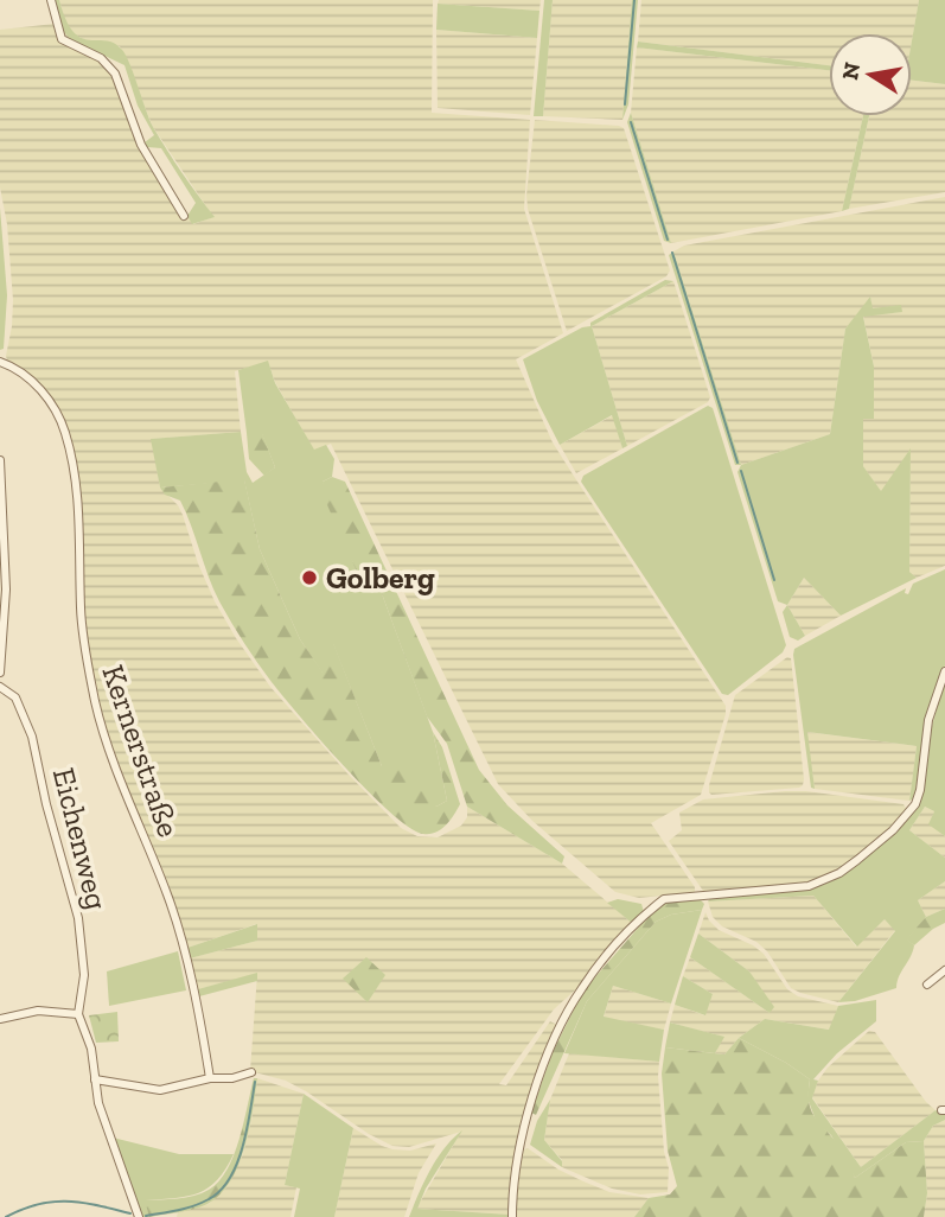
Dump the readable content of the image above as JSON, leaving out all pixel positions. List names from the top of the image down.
{
  "streets": {
    "street": ["Kernerstraße", "Eichenweg"]
  },
  "places": ["Golberg"],
  "north": "left"
}
